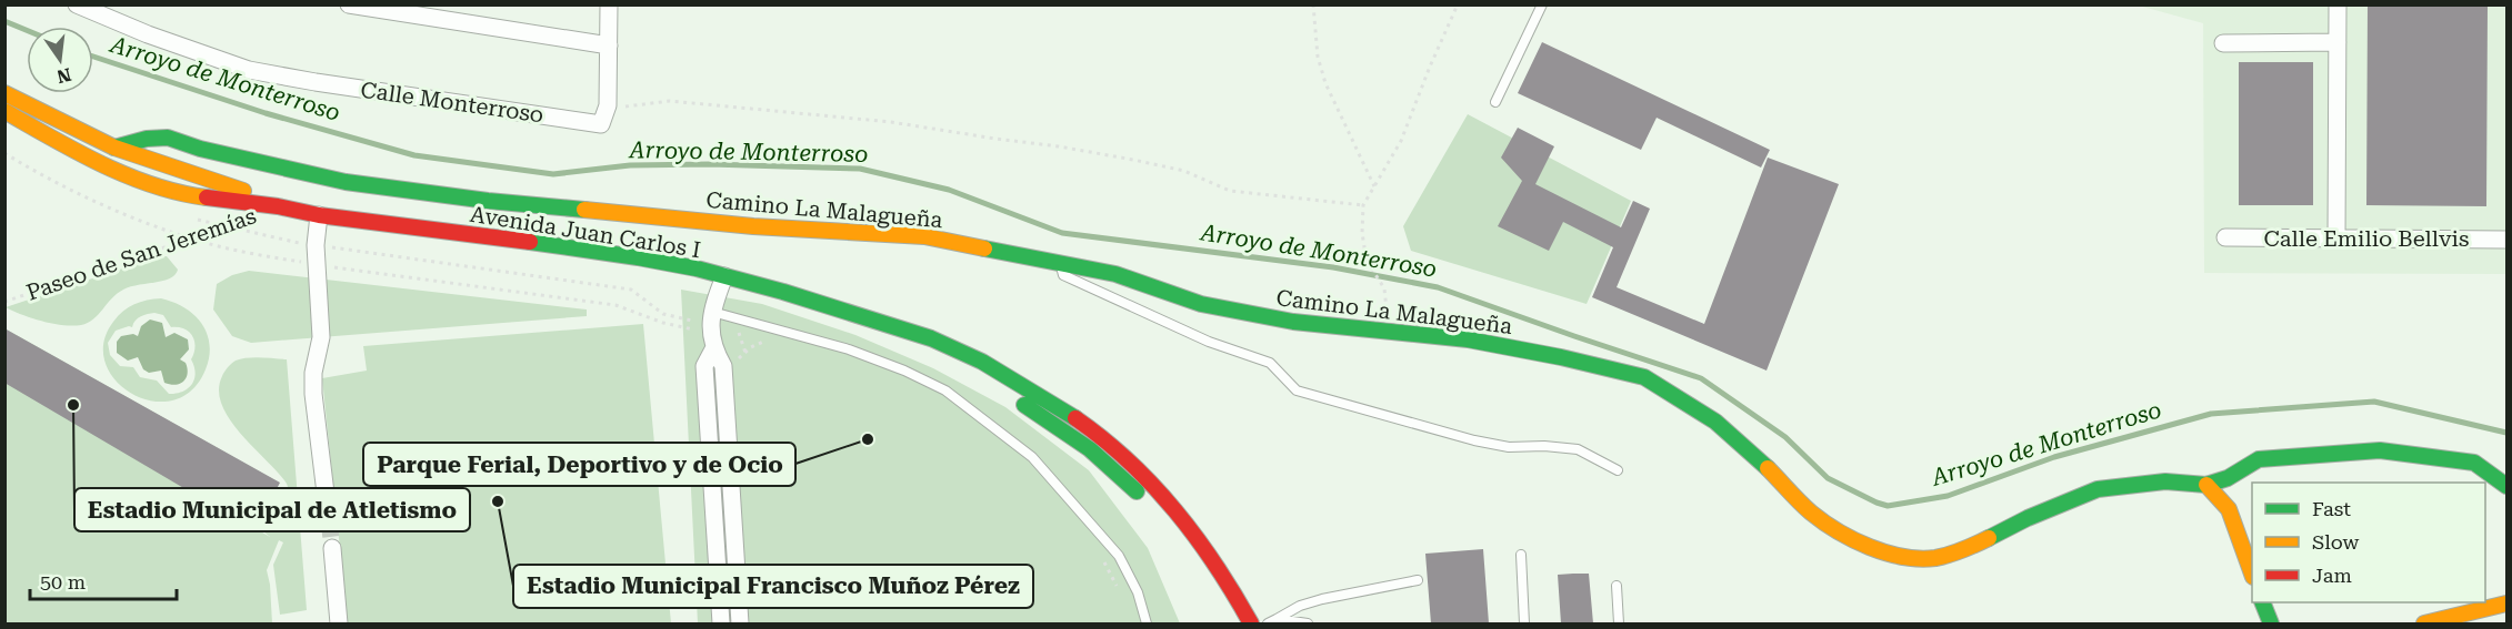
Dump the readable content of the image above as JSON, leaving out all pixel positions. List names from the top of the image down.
{
  "streets": {
    "main road": ["Camino La Malagueña", "Avenida Juan Carlos I"],
    "street": ["Calle Monterroso", "Calle Emilio Bellvis"],
    "path": ["Paseo de San Jeremías"]
  },
  "crossings": [
    ["Camino La Malagueña", "Avenida Juan Carlos I"]
  ],
  "water": ["Arroyo de Monterroso"],
  "places": ["Estadio Municipal de Atletismo", "Parque Ferial, Deportivo y de Ocio", "Estadio Municipal Francisco Muñoz Pérez"],
  "legend": ["Fast", "Slow", "Jam"],
  "scale_bar": "50 m",
  "north": "bottom"
}
